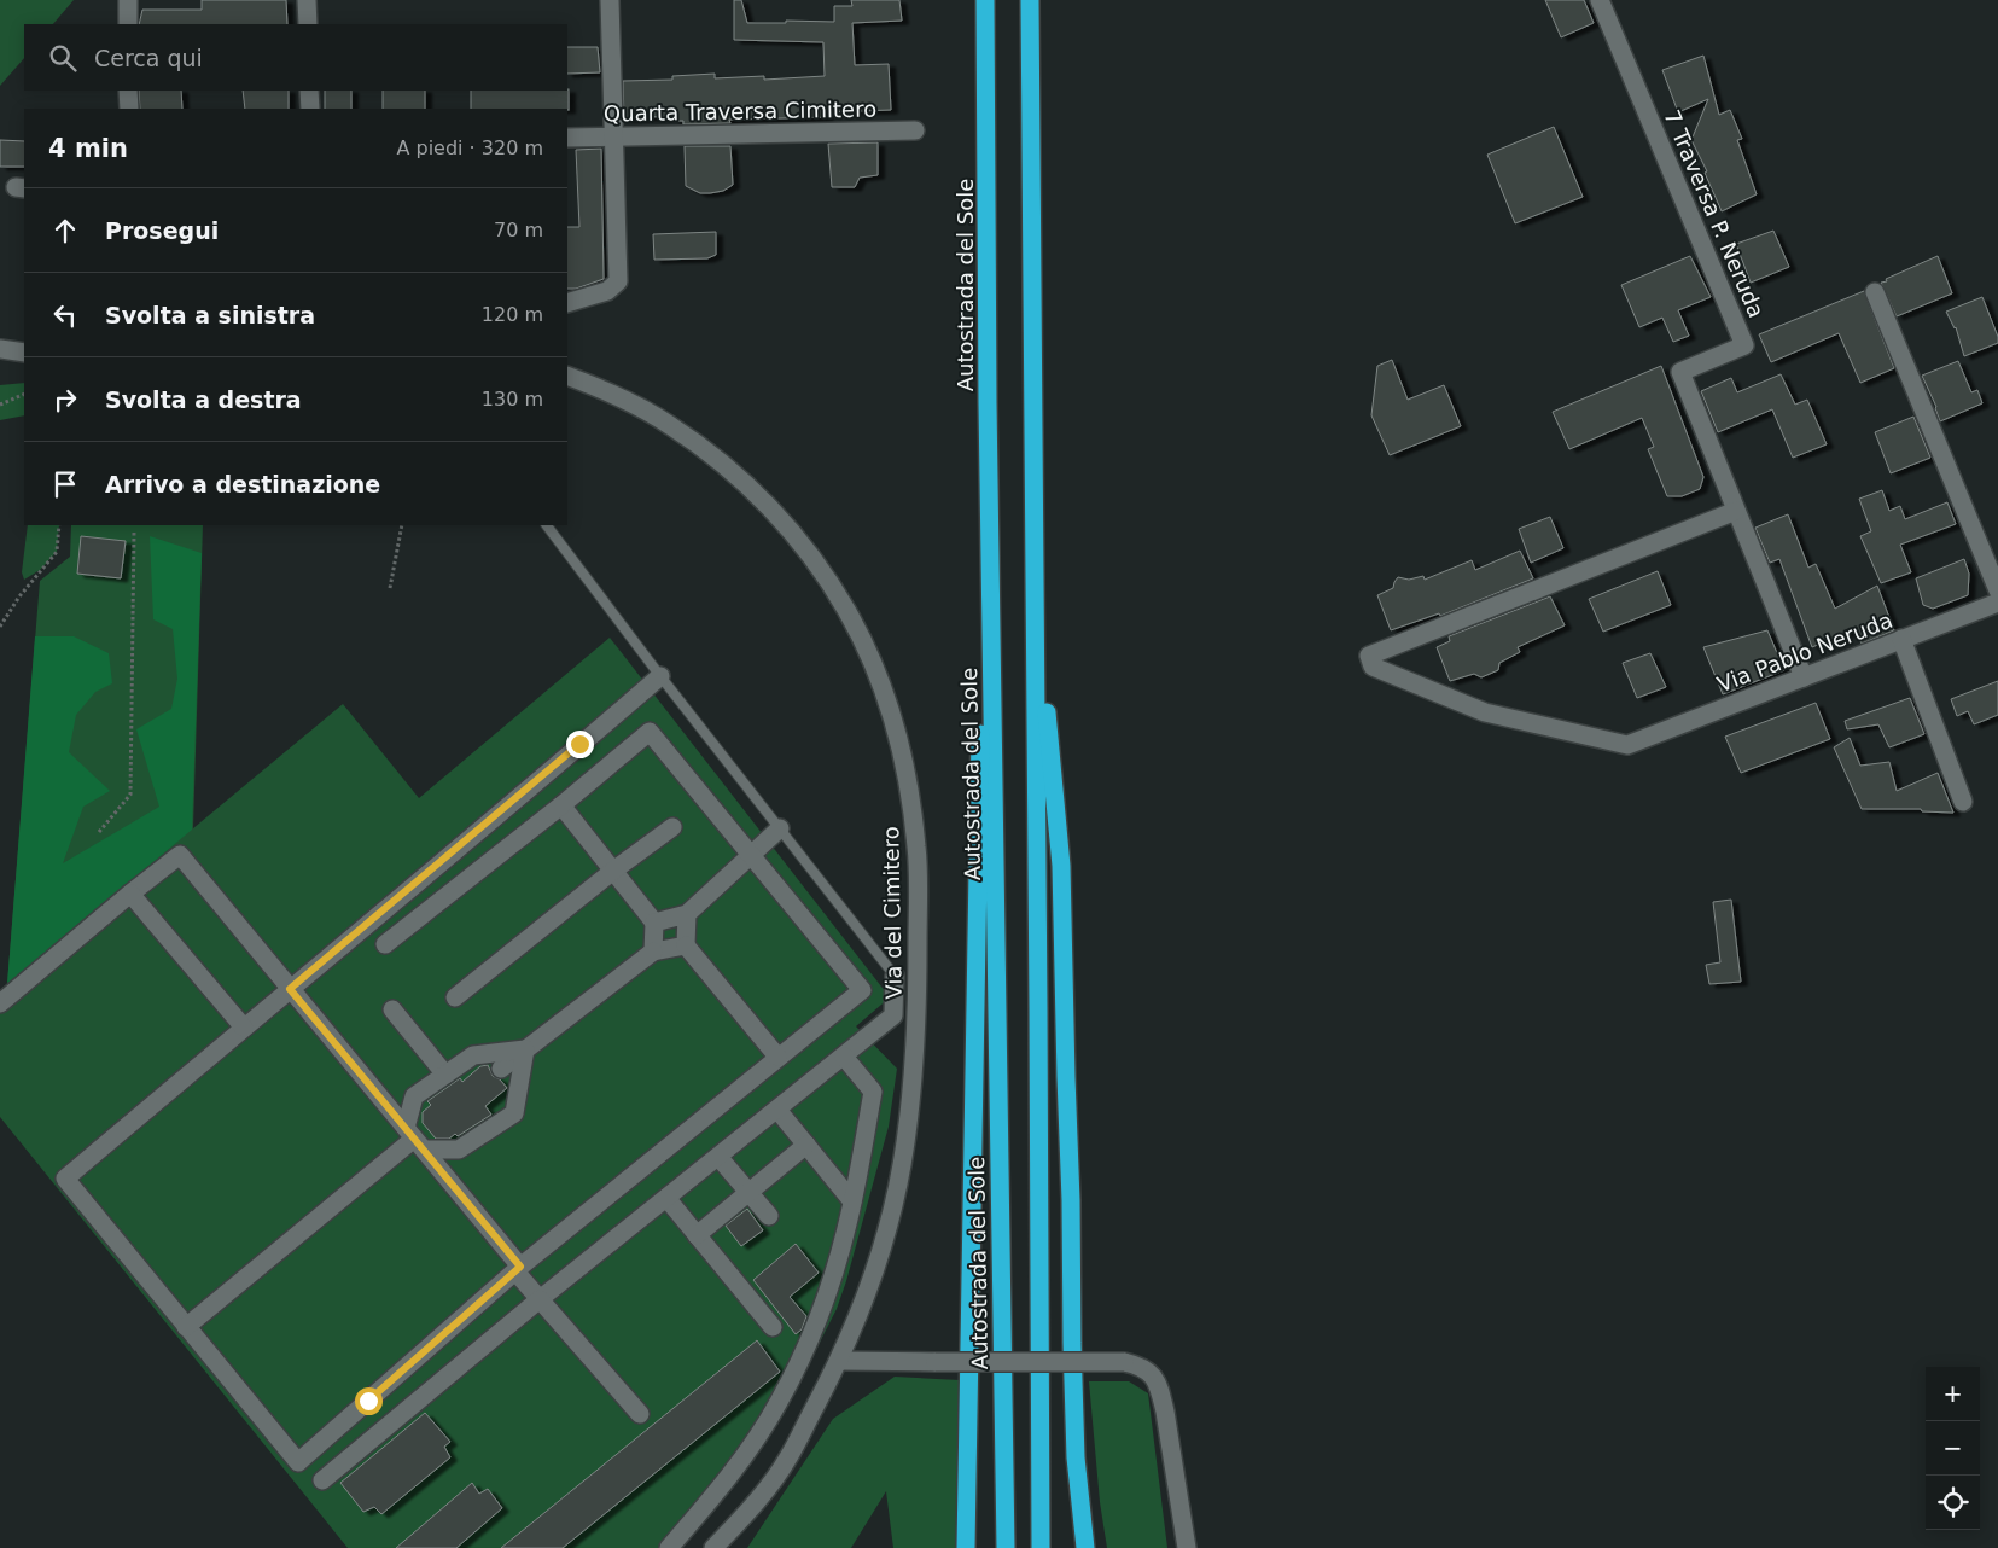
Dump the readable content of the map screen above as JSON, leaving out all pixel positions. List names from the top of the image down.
{
  "streets": {
    "highway": ["Autostrada del Sole"],
    "street": [
      "Quarta Traversa Cimitero",
      "7 Traversa P. Neruda",
      "Via Pablo Neruda",
      "Via del Cimitero"
    ]
  },
  "crossings": [
    ["7 Traversa P. Neruda", "Via Pablo Neruda"]
  ],
  "page": {
    "search": "Cerca qui",
    "heading": ["4 min", "A piedi · 320 m"],
    "list": [
      ["Prosegui", "70 m"],
      ["Svolta a sinistra", "120 m"],
      ["Svolta a destra", "130 m"],
      "Arrivo a destinazione"
    ],
    "map_buttons": ["+", "−"]
  }
}
